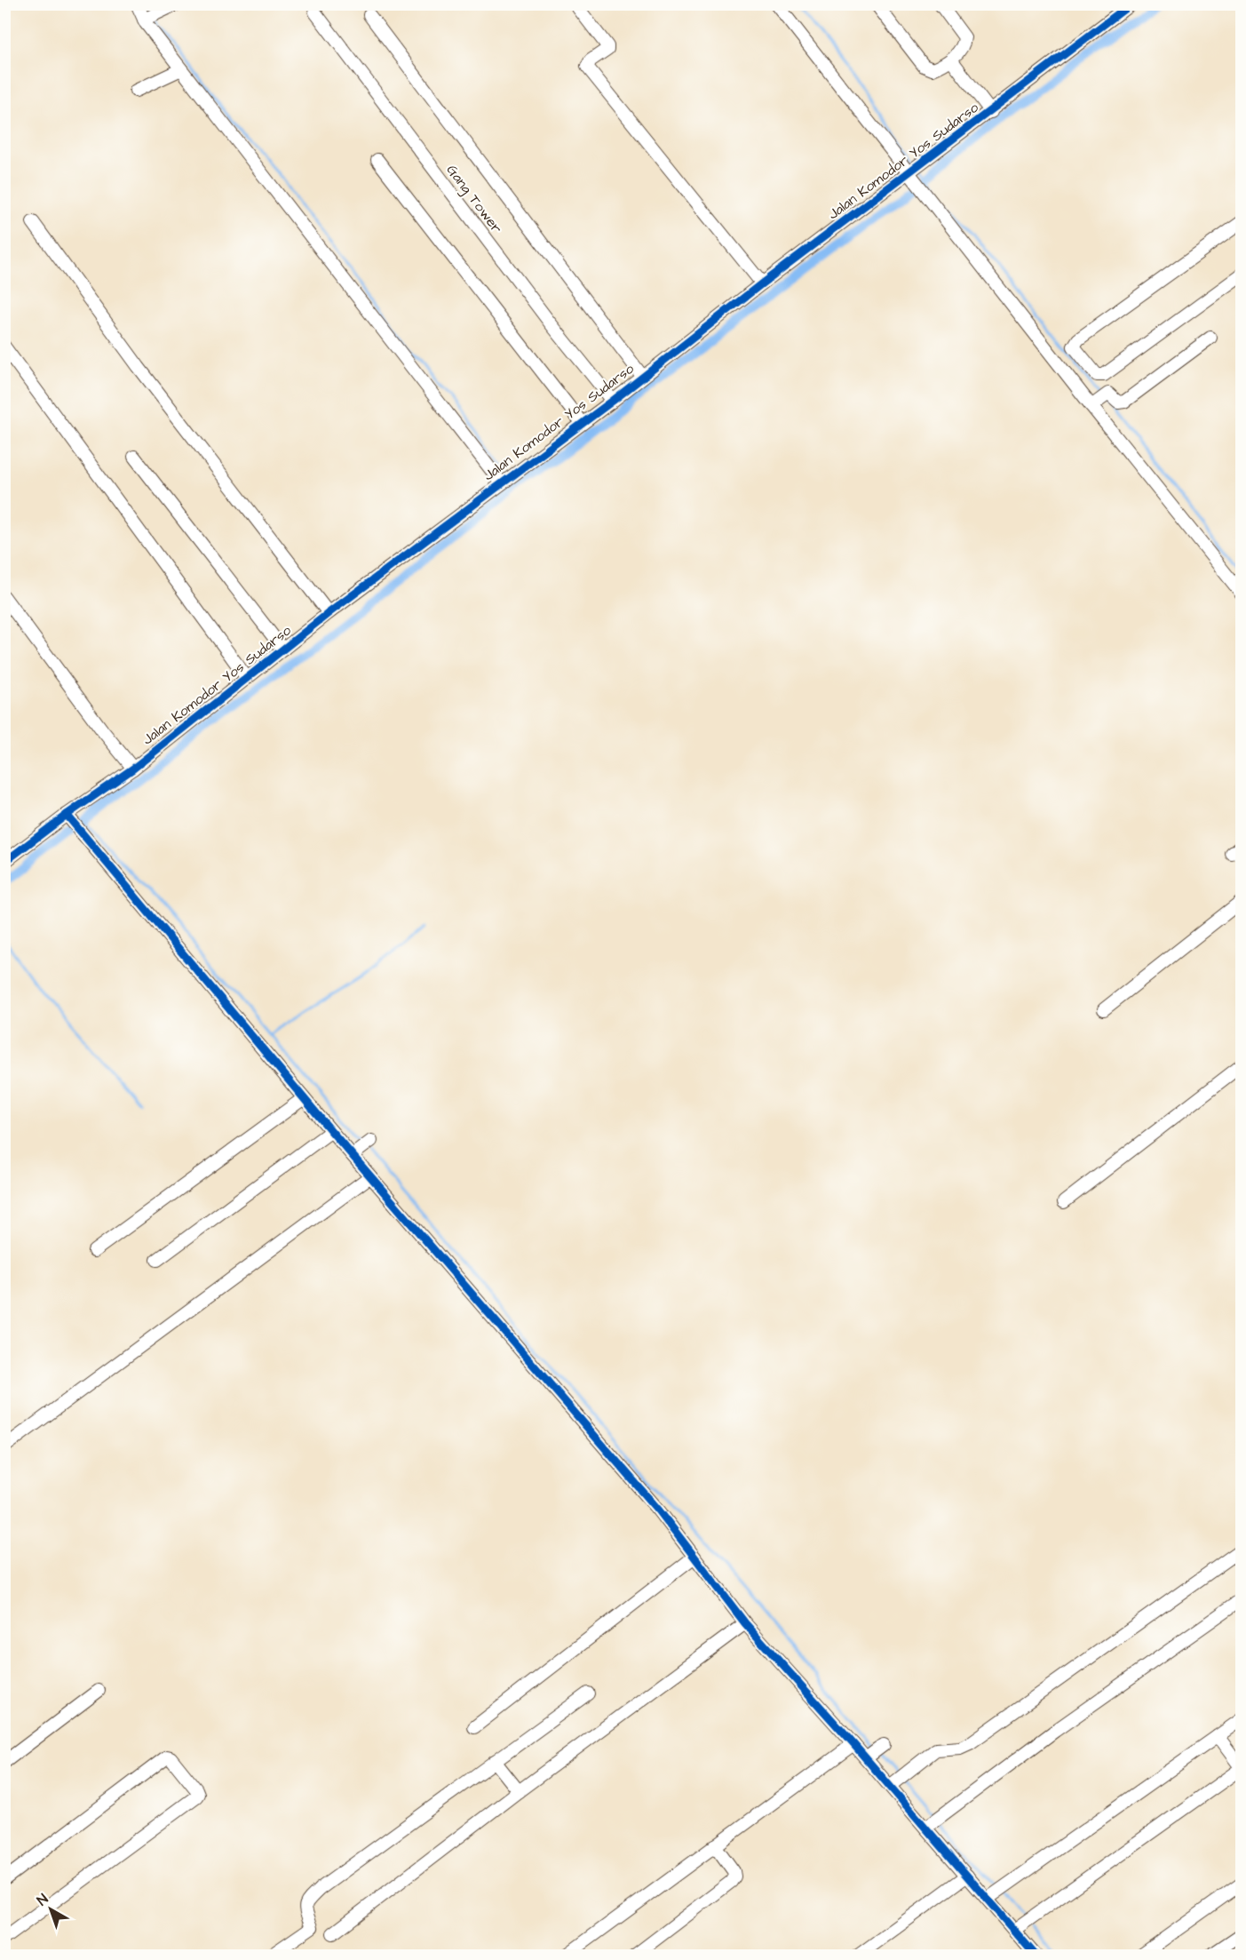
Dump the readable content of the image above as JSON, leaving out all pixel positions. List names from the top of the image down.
{
  "streets": {
    "street": ["Jalan Komodor Yos Sudarso", "Gang Tower"]
  },
  "crossings": [
    ["Jalan Komodor Yos Sudarso", "Gang Tower"]
  ],
  "north": "top left"
}
